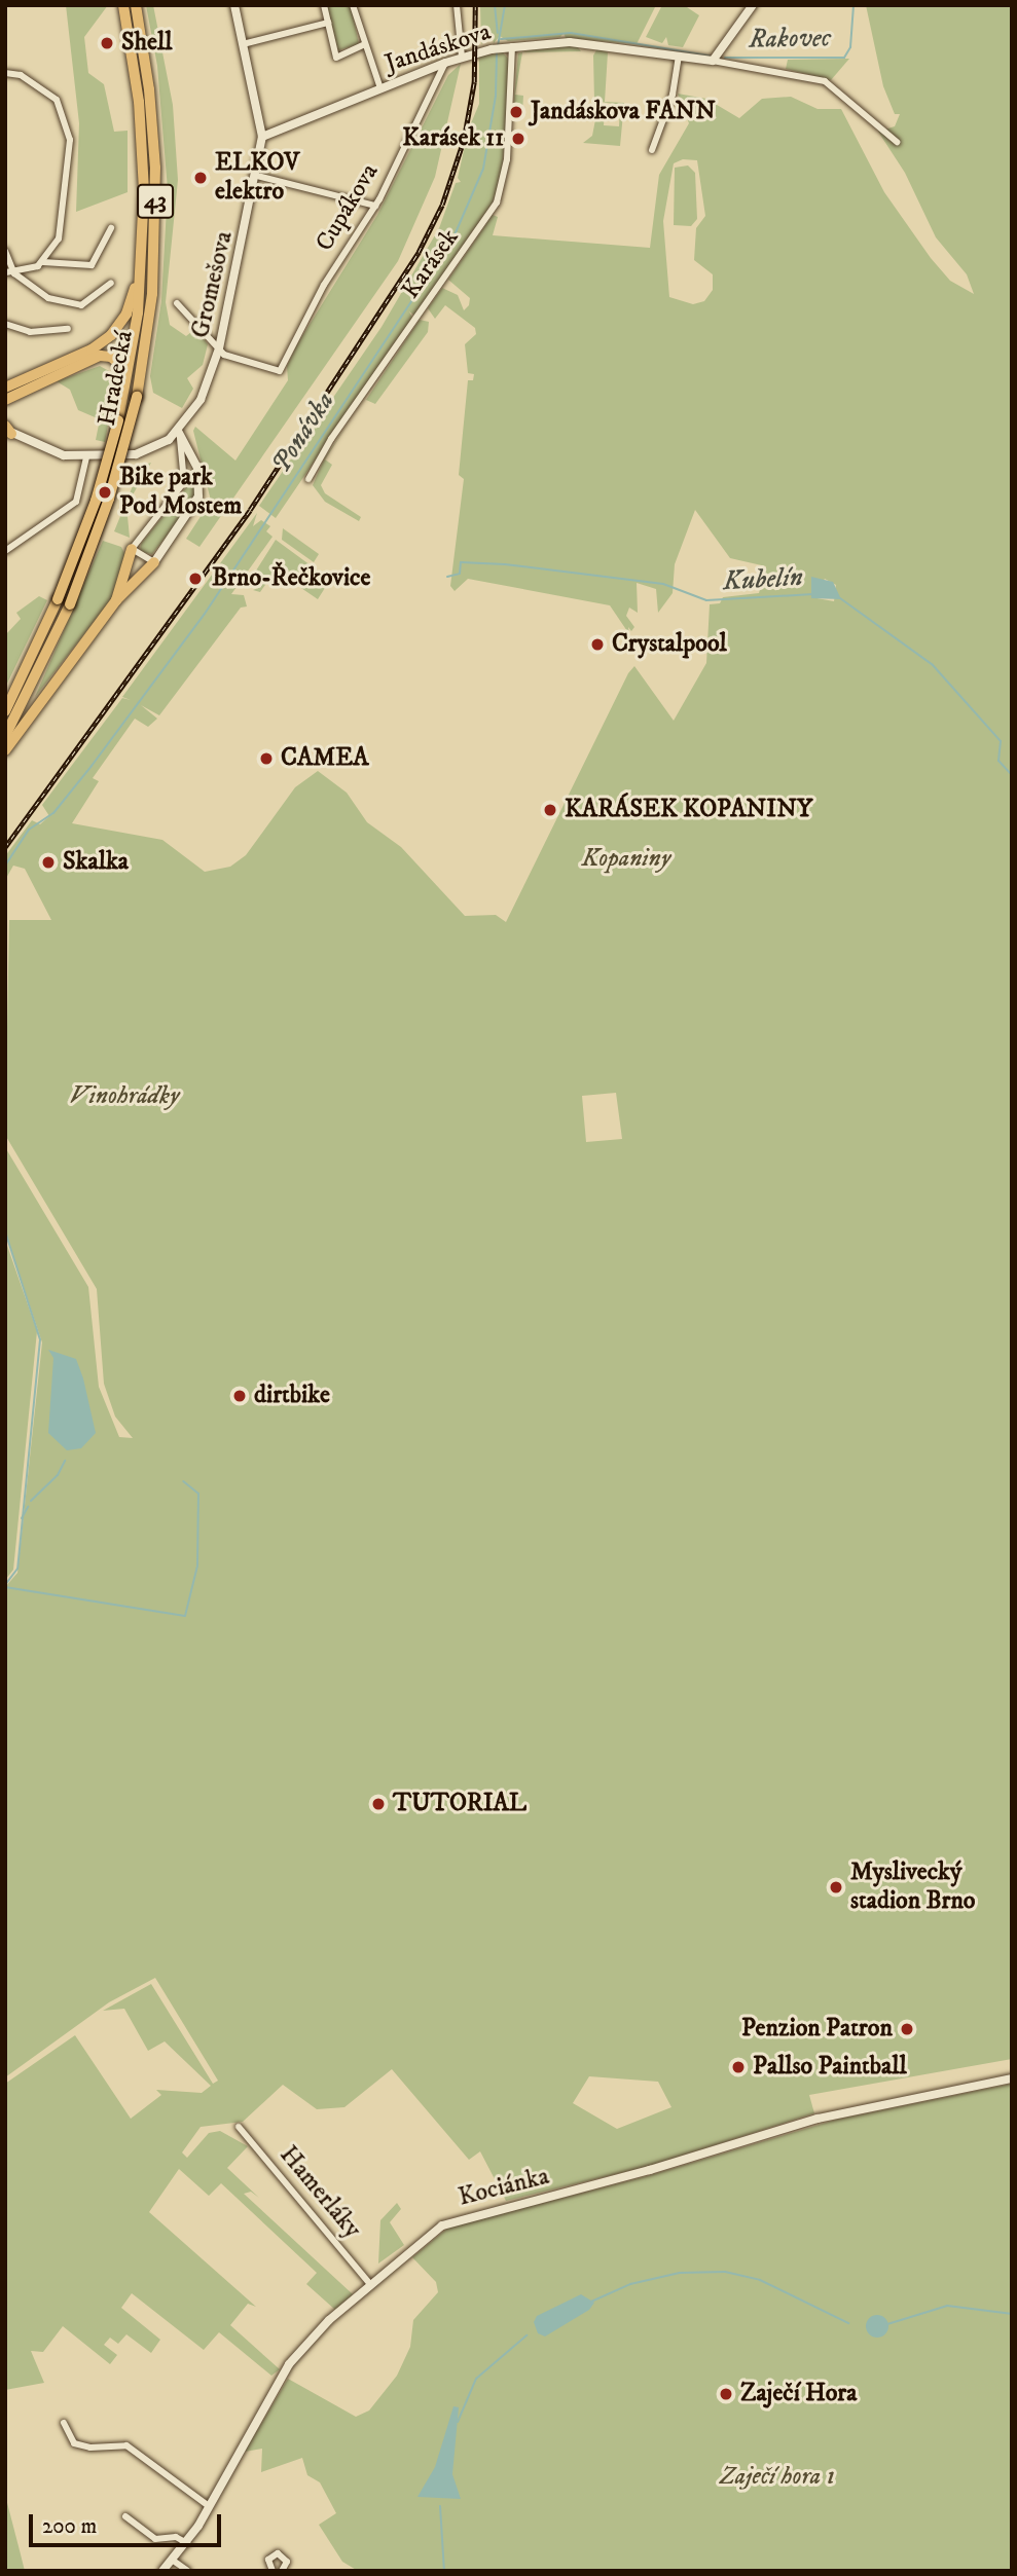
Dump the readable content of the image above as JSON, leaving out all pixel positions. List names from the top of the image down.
{
  "streets": {
    "highway": ["43", "Hradecká"],
    "street": [
      "Jandáskova",
      "Cupákova",
      "Karásek",
      "Gromešova",
      "Kociánka",
      "Hamerláky"
    ]
  },
  "crossings": [
    ["Jandáskova", "Cupákova"],
    ["Jandáskova", "Karásek"],
    ["Jandáskova", "Gromešova"],
    ["Cupákova", "Gromešova"],
    ["Kociánka", "Hamerláky"]
  ],
  "water": ["Rakovec", "Ponávka", "Kubelín"],
  "parks": ["Kopaniny", "Vinohrádky", "Zaječí hora 1"],
  "places": [
    "Shell",
    "Jandáskova FANN",
    "Karásek 11",
    "ELKOV elektro",
    "Bike park Pod Mostem",
    "Brno-Řečkovice",
    "Crystalpool",
    "CAMEA",
    "KARÁSEK KOPANINY",
    "Skalka",
    "dirtbike",
    "TUTORIAL",
    "Myslivecký stadion Brno",
    "Penzion Patron",
    "Pallso Paintball",
    "Zaječí Hora"
  ],
  "scale_bar": "200 m"
}
